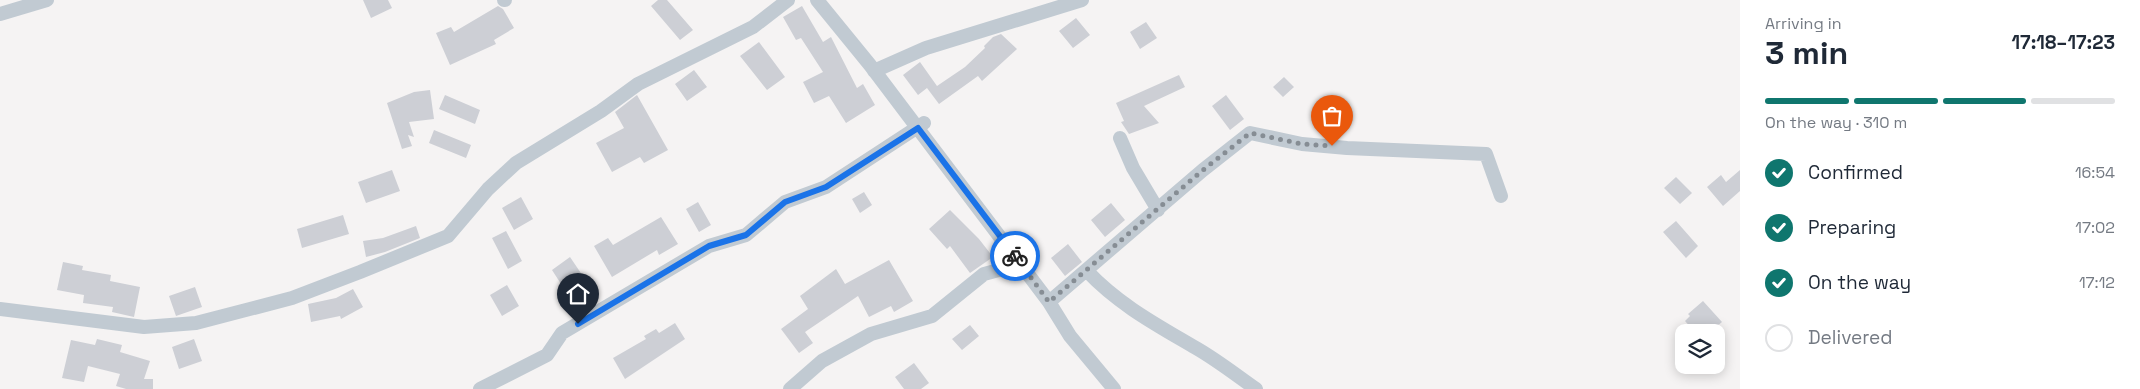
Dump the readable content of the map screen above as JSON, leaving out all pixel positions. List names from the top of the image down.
{
  "page": {
    "heading": ["3 min", "Arriving in", "17:18–17:23"],
    "bar": "On the way · 310 m",
    "list": [
      ["Confirmed", "16:54"],
      ["Preparing", "17:02"],
      ["On the way", "17:12"],
      "Delivered"
    ]
  }
}
